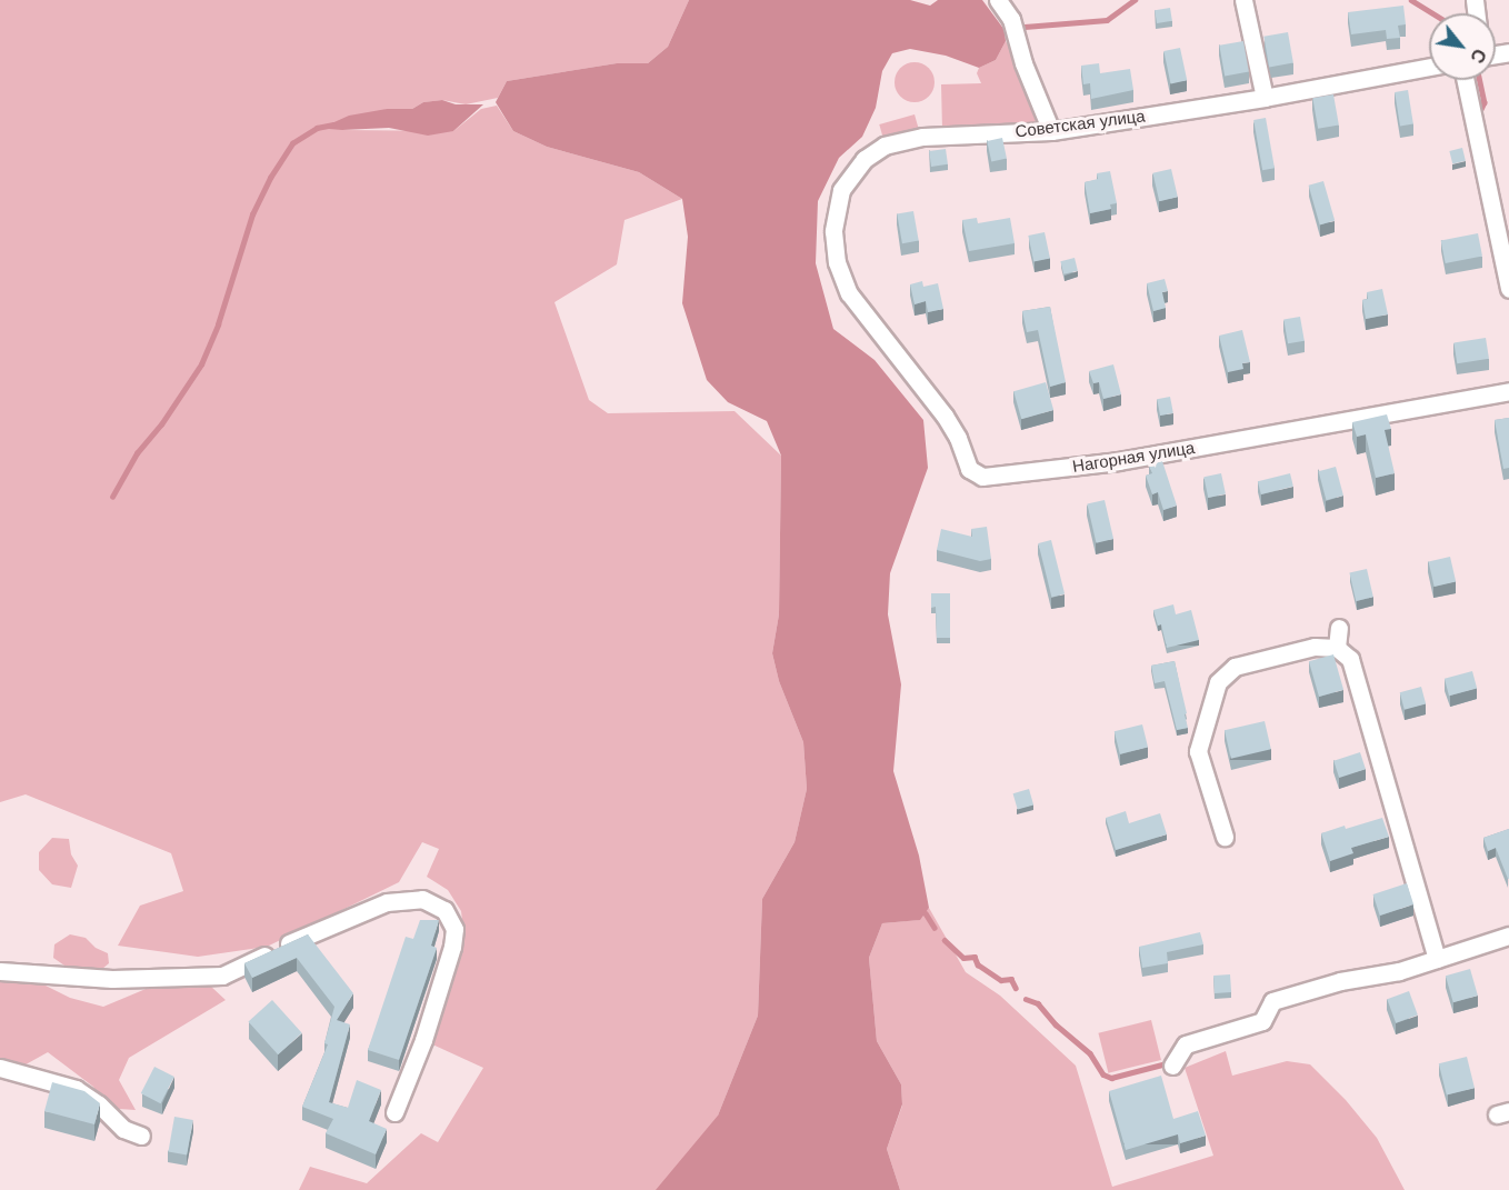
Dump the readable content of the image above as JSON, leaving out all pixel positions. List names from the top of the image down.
{
  "streets": {
    "street": ["Советская улица", "Нагорная улица"]
  },
  "crossings": [
    ["Советская улица", "Нагорная улица"]
  ],
  "north": "bottom right"
}
